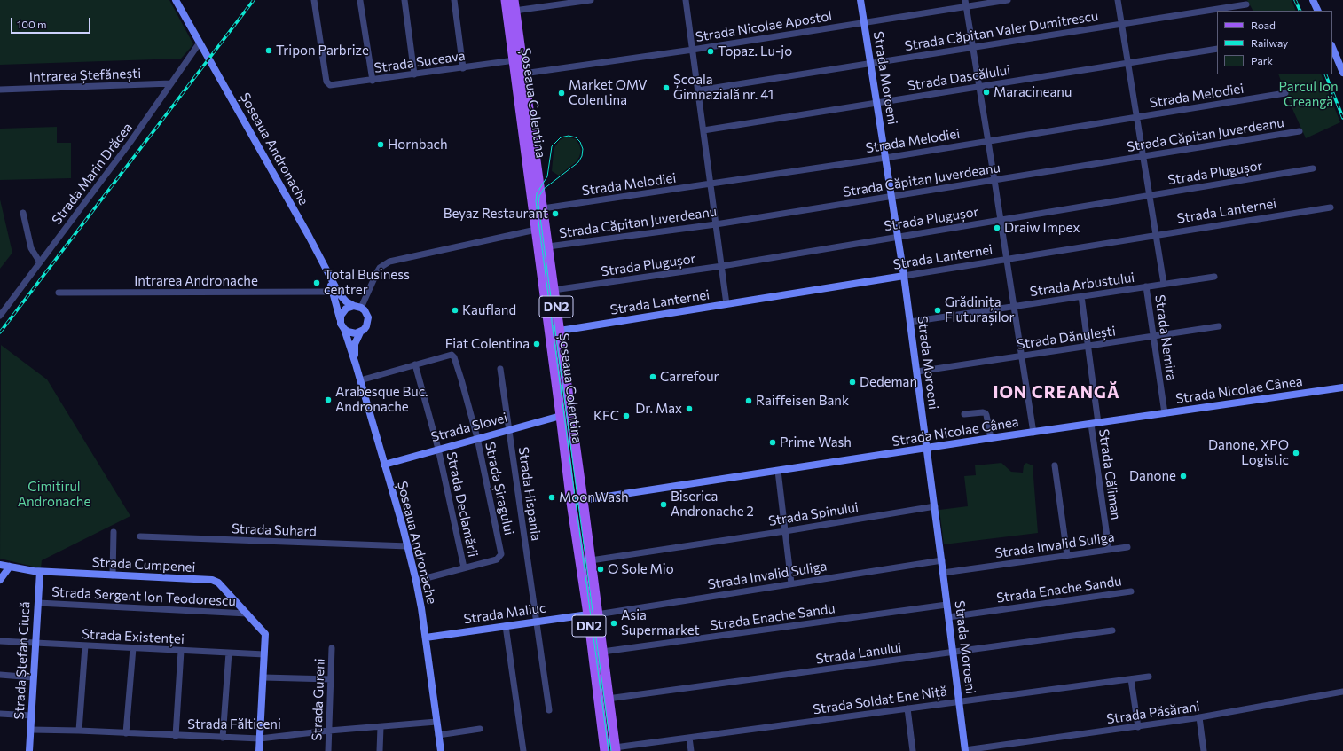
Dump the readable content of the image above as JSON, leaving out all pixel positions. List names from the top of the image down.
{
  "streets": {
    "main road": ["Șoseaua Colentina", "DN2"],
    "street": [
      "Strada Nicolae Apostol",
      "Strada Căpitan Valer Dumitrescu",
      "Strada Suceava",
      "Intrarea Ștefănești",
      "Strada Moroeni",
      "Strada Dascălului",
      "Strada Melodiei",
      "Strada Căpitan Juverdeanu",
      "Șoseaua Andronache",
      "Strada Plugușor",
      "Strada Marin Drăcea",
      "Strada Lanternei",
      "Intrarea Andronache",
      "Strada Arbustului",
      "Strada Dănulești",
      "Strada Nemira",
      "Strada Nicolae Cânea",
      "Strada Slovei",
      "Strada Căliman",
      "Strada Șiragului",
      "Strada Hispania",
      "Strada Declamării",
      "Strada Spinului",
      "Strada Suhard",
      "Strada Invalid Suliga",
      "Strada Cumpenei",
      "Strada Enache Sandu",
      "Strada Sergent Ion Teodorescu",
      "Strada Maliuc",
      "Strada Existenței",
      "Strada Lanului",
      "Strada Ștefan Ciucă",
      "Strada Gureni",
      "Strada Soldat Ene Niță",
      "Strada Păsărani",
      "Strada Fălticeni"
    ]
  },
  "crossings": [
    ["Strada Nicolae Apostol", "Strada Moroeni"],
    ["Strada Nicolae Apostol", "Șoseaua Colentina"],
    ["Strada Căpitan Valer Dumitrescu", "Strada Moroeni"],
    ["Strada Suceava", "Șoseaua Colentina"],
    ["Intrarea Ștefănești", "Strada Marin Drăcea"],
    ["Strada Moroeni", "Strada Dascălului"],
    ["Strada Moroeni", "Strada Melodiei"],
    ["Strada Moroeni", "Strada Căpitan Juverdeanu"],
    ["Strada Moroeni", "Strada Plugușor"],
    ["Strada Moroeni", "Strada Lanternei"],
    ["Strada Moroeni", "Strada Arbustului"],
    ["Strada Moroeni", "Strada Dănulești"],
    ["Strada Moroeni", "Strada Nicolae Cânea"],
    ["Strada Moroeni", "Strada Spinului"],
    ["Strada Moroeni", "Strada Invalid Suliga"],
    ["Strada Moroeni", "Strada Enache Sandu"],
    ["Strada Moroeni", "Strada Lanului"],
    ["Strada Moroeni", "Strada Soldat Ene Niță"],
    ["Strada Moroeni", "Strada Păsărani"],
    ["Strada Melodiei", "Șoseaua Colentina"],
    ["Șoseaua Colentina", "Strada Căpitan Juverdeanu"],
    ["Șoseaua Colentina", "Strada Plugușor"],
    ["Șoseaua Colentina", "Strada Lanternei"],
    ["Șoseaua Colentina", "Strada Nicolae Cânea"],
    ["Șoseaua Colentina", "Strada Slovei"],
    ["Șoseaua Colentina", "Strada Spinului"],
    ["Șoseaua Colentina", "Strada Invalid Suliga"],
    ["Șoseaua Colentina", "Strada Enache Sandu"],
    ["Șoseaua Colentina", "Strada Maliuc"],
    ["Șoseaua Colentina", "Strada Lanului"],
    ["Șoseaua Colentina", "Strada Soldat Ene Niță"],
    ["Șoseaua Andronache", "Strada Marin Drăcea"],
    ["Șoseaua Andronache", "Intrarea Andronache"],
    ["Șoseaua Andronache", "Strada Slovei"],
    ["Șoseaua Andronache", "Strada Șiragului"],
    ["Șoseaua Andronache", "Strada Suhard"],
    ["Șoseaua Andronache", "Strada Maliuc"],
    ["Șoseaua Andronache", "Strada Fălticeni"],
    ["Strada Arbustului", "Strada Nemira"],
    ["Strada Arbustului", "Strada Căliman"],
    ["Strada Dănulești", "Strada Nemira"],
    ["Strada Dănulești", "Strada Căliman"],
    ["Strada Nemira", "Strada Nicolae Cânea"],
    ["Strada Nicolae Cânea", "Strada Căliman"],
    ["Strada Slovei", "Strada Șiragului"],
    ["Strada Slovei", "Strada Hispania"],
    ["Strada Slovei", "Strada Declamării"],
    ["Strada Căliman", "Strada Invalid Suliga"],
    ["Strada Șiragului", "Strada Declamării"],
    ["Strada Hispania", "Strada Maliuc"],
    ["Strada Invalid Suliga", "Strada Maliuc"],
    ["Strada Cumpenei", "Strada Sergent Ion Teodorescu"],
    ["Strada Cumpenei", "Strada Existenței"],
    ["Strada Cumpenei", "Strada Ștefan Ciucă"],
    ["Strada Sergent Ion Teodorescu", "Strada Ștefan Ciucă"],
    ["Strada Existenței", "Strada Ștefan Ciucă"],
    ["Strada Ștefan Ciucă", "Strada Fălticeni"],
    ["Strada Gureni", "Strada Fălticeni"]
  ],
  "districts": ["ION CREANGĂ"],
  "parks": ["Parcul Ion Creangă", "Cimitirul Andronache"],
  "places": [
    "Tripon Parbrize",
    "Topaz. Lu-jo",
    "Școala Gimnazială nr. 41",
    "Maracineanu",
    "Market OMV Colentina",
    "Hornbach",
    "Beyaz Restaurant",
    "Draiw Impex",
    "Total Business centrer",
    "Kaufland",
    "Grădinița Fluturașilor",
    "Fiat Colentina",
    "Carrefour",
    "Dedeman",
    "Arabesque Buc. Andronache",
    "Raiffeisen Bank",
    "Dr. Max",
    "KFC",
    "Prime Wash",
    "Danone, XPO Logistic",
    "Danone",
    "MoonWash",
    "Biserica Andronache 2",
    "O Sole Mio",
    "Asia Supermarket"
  ],
  "legend": ["Road", "Railway", "Park"],
  "scale_bar": "100 m"
}
